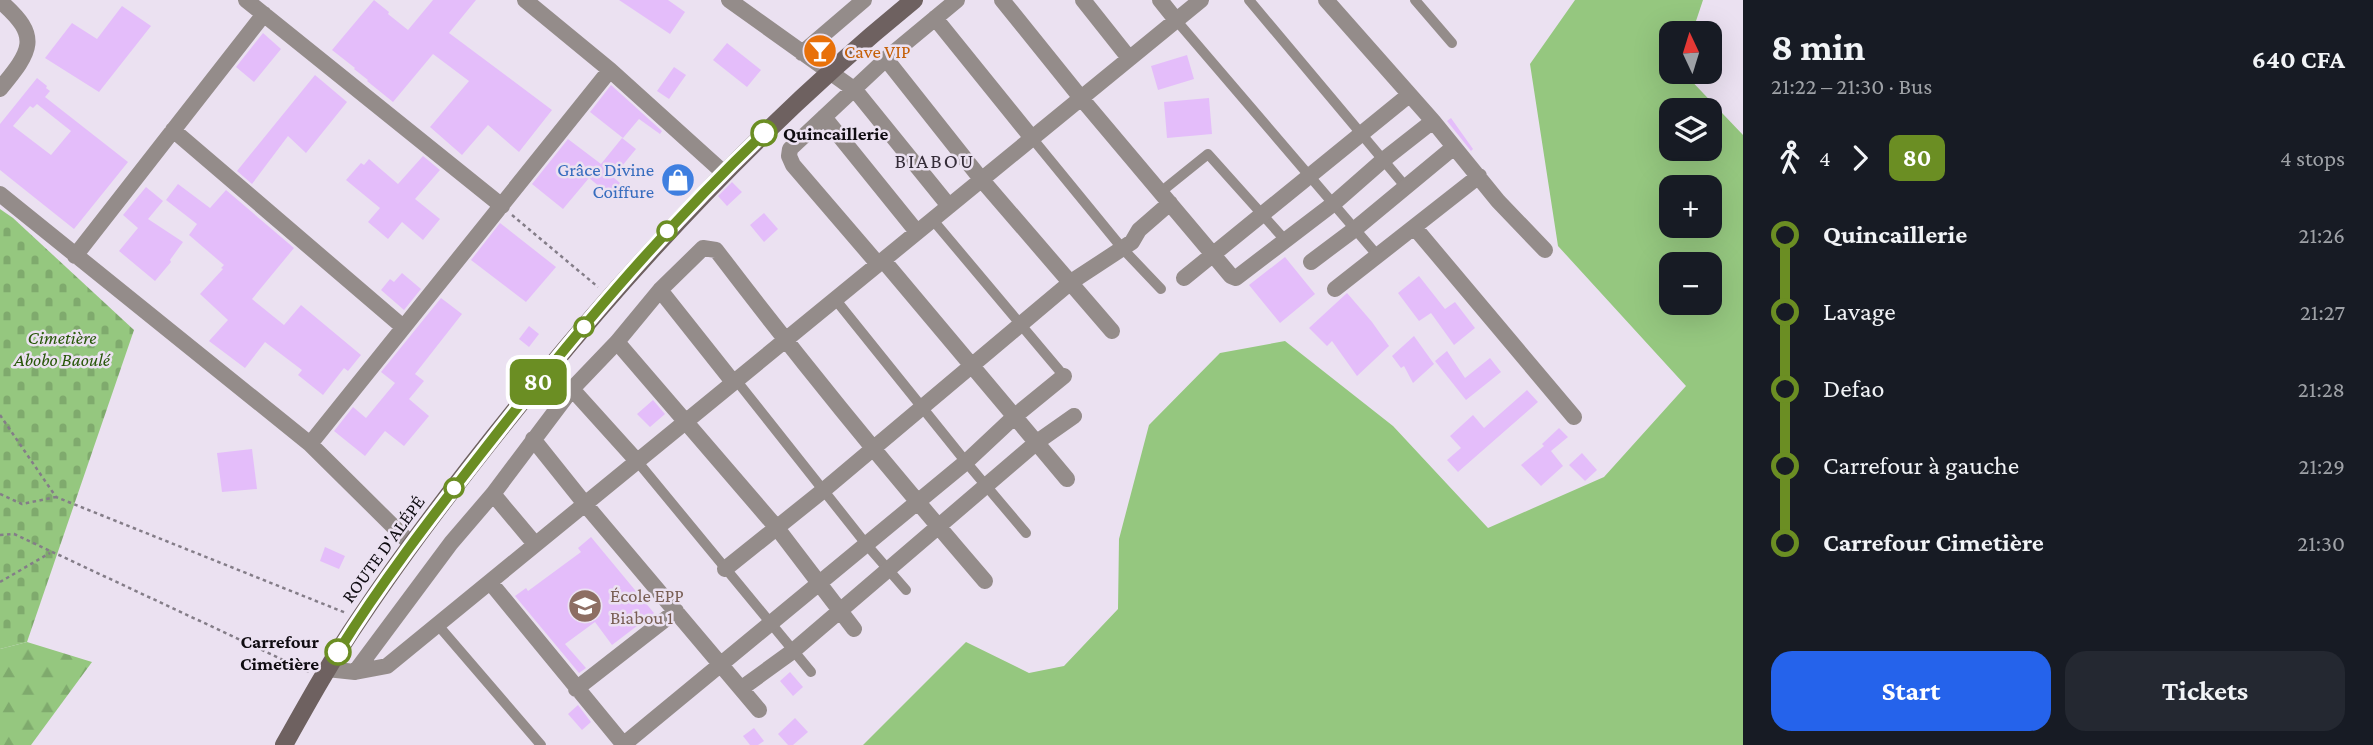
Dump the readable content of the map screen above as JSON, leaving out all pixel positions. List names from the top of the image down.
{
  "streets": {
    "main road": ["ROUTE D'ALÉPÉ"]
  },
  "districts": ["BIABOU"],
  "parks": ["Cimetière Abobo Baoulé"],
  "places": {
    "bar": ["Cave VIP"],
    "other": ["Quincaillerie", "Carrefour Cimetière"],
    "shop": ["Grâce Divine Coiffure"],
    "school or university": ["École EPP Biabou 1"]
  },
  "lines": ["bus line 80"],
  "north": "top",
  "page": {
    "on_map": "80",
    "heading": ["8 min", "21:22 – 21:30 · Bus", "640 CFA"],
    "map_buttons": ["+", "−"],
    "legs": ["4", "80", "4 stops"],
    "list": [
      {
        "name": "Quincaillerie",
        "value": "21:26"
      },
      {
        "name": "Lavage",
        "value": "21:27"
      },
      {
        "name": "Defao",
        "value": "21:28"
      },
      {
        "name": "Carrefour à gauche",
        "value": "21:29"
      },
      {
        "name": "Carrefour Cimetière",
        "value": "21:30"
      }
    ],
    "buttons": ["Start", "Tickets"]
  }
}
